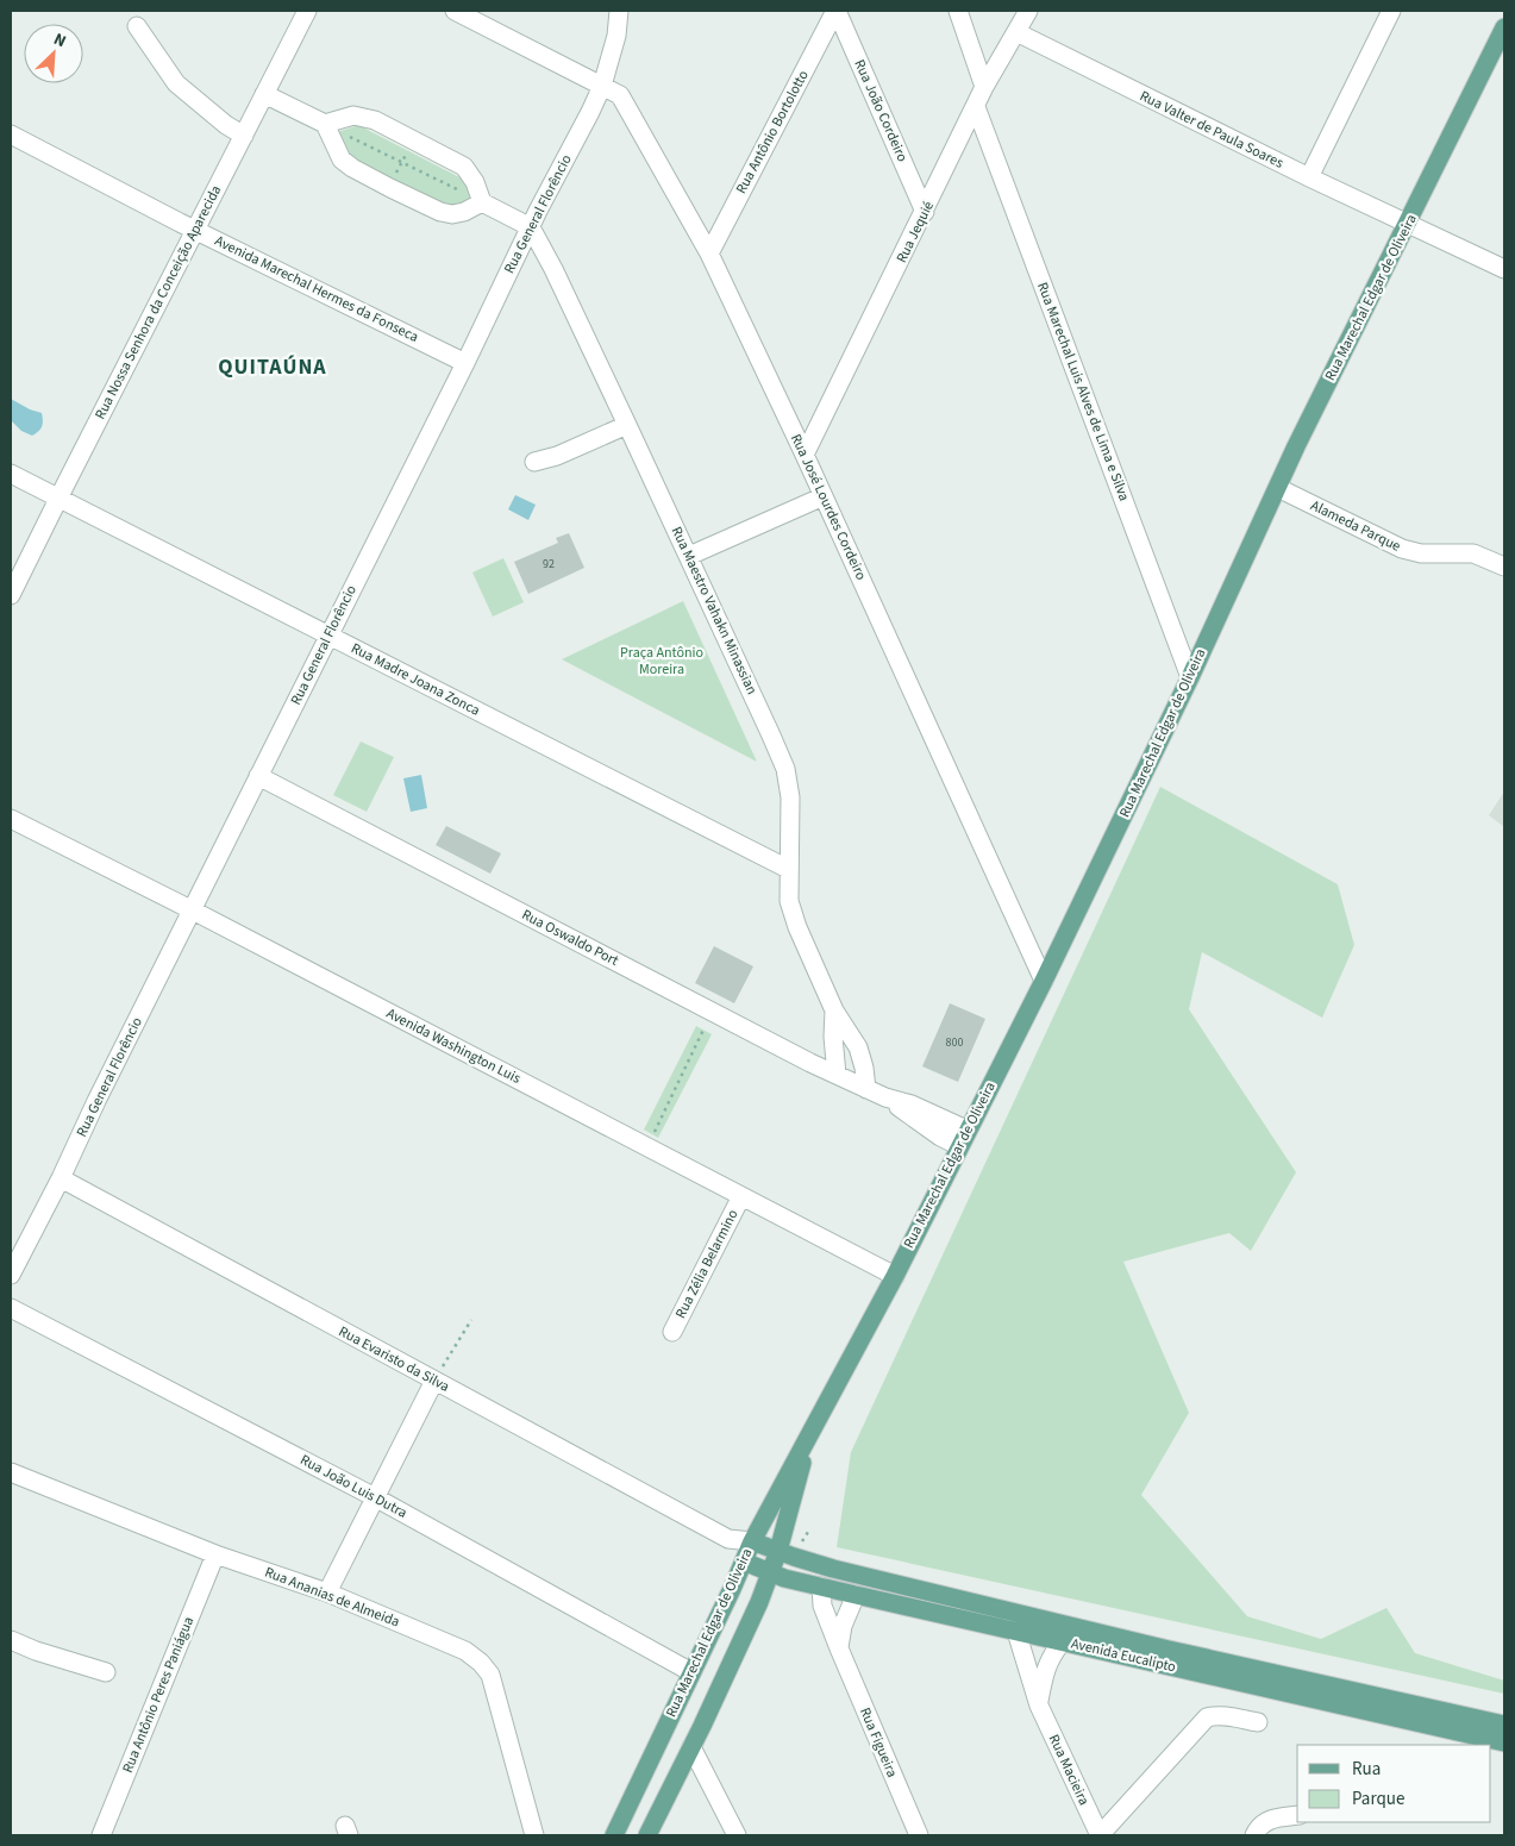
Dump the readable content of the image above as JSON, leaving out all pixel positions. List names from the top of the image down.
{
  "streets": {
    "main road": ["Rua Marechal Edgar de Oliveira", "Avenida Eucalipto"],
    "street": [
      "Rua João Cordeiro",
      "Rua Valter de Paula Soares",
      "Rua Antônio Bortolotto",
      "Rua General Florêncio",
      "Rua Jequié",
      "Avenida Marechal Hermes da Fonseca",
      "Rua Nossa Senhora da Conceição Aparecida",
      "Rua Marechal Luis Alves de Lima e Silva",
      "Rua José Lourdes Cordeiro",
      "Alameda Parque",
      "Rua Maestro Vahakn Minassian",
      "Rua Madre Joana Zonca",
      "Rua Oswaldo Port",
      "Avenida Washington Luis",
      "Rua Zélia Belarmino",
      "Rua Evaristo da Silva",
      "Rua João Luis Dutra",
      "Rua Ananias de Almeida",
      "Rua Antônio Peres Paniágua",
      "Rua Figueira",
      "Rua Macieira"
    ]
  },
  "crossings": [
    ["Rua João Cordeiro", "Rua Antônio Bortolotto"],
    ["Rua João Cordeiro", "Rua Jequié"],
    ["Rua Valter de Paula Soares", "Rua Jequié"],
    ["Rua Valter de Paula Soares", "Rua Marechal Edgar de Oliveira"],
    ["Rua Antônio Bortolotto", "Rua José Lourdes Cordeiro"],
    ["Rua General Florêncio", "Avenida Marechal Hermes da Fonseca"],
    ["Rua General Florêncio", "Rua José Lourdes Cordeiro"],
    ["Rua General Florêncio", "Rua Maestro Vahakn Minassian"],
    ["Rua General Florêncio", "Rua Madre Joana Zonca"],
    ["Rua General Florêncio", "Rua Oswaldo Port"],
    ["Rua General Florêncio", "Avenida Washington Luis"],
    ["Rua General Florêncio", "Rua Evaristo da Silva"],
    ["Rua Jequié", "Rua Marechal Luis Alves de Lima e Silva"],
    ["Rua Jequié", "Rua José Lourdes Cordeiro"],
    ["Avenida Marechal Hermes da Fonseca", "Rua Nossa Senhora da Conceição Aparecida"],
    ["Rua Marechal Edgar de Oliveira", "Rua Marechal Luis Alves de Lima e Silva"],
    ["Rua Marechal Edgar de Oliveira", "Rua José Lourdes Cordeiro"],
    ["Rua Marechal Edgar de Oliveira", "Alameda Parque"],
    ["Rua Marechal Edgar de Oliveira", "Rua Oswaldo Port"],
    ["Rua Marechal Edgar de Oliveira", "Avenida Washington Luis"],
    ["Rua Marechal Edgar de Oliveira", "Rua Evaristo da Silva"],
    ["Rua Marechal Edgar de Oliveira", "Rua João Luis Dutra"],
    ["Rua Marechal Edgar de Oliveira", "Avenida Eucalipto"],
    ["Rua Nossa Senhora da Conceição Aparecida", "Rua Madre Joana Zonca"],
    ["Rua Maestro Vahakn Minassian", "Rua Madre Joana Zonca"],
    ["Rua Maestro Vahakn Minassian", "Rua Oswaldo Port"],
    ["Avenida Washington Luis", "Rua Zélia Belarmino"],
    ["Rua Evaristo da Silva", "Avenida Eucalipto"],
    ["Rua Ananias de Almeida", "Rua Antônio Peres Paniágua"],
    ["Avenida Eucalipto", "Rua Figueira"],
    ["Avenida Eucalipto", "Rua Macieira"]
  ],
  "districts": ["QUITAÚNA"],
  "parks": ["Praça Antônio Moreira"],
  "house_numbers": ["92", "800"],
  "legend": ["Rua", "Parque"],
  "north": "top right"
}
